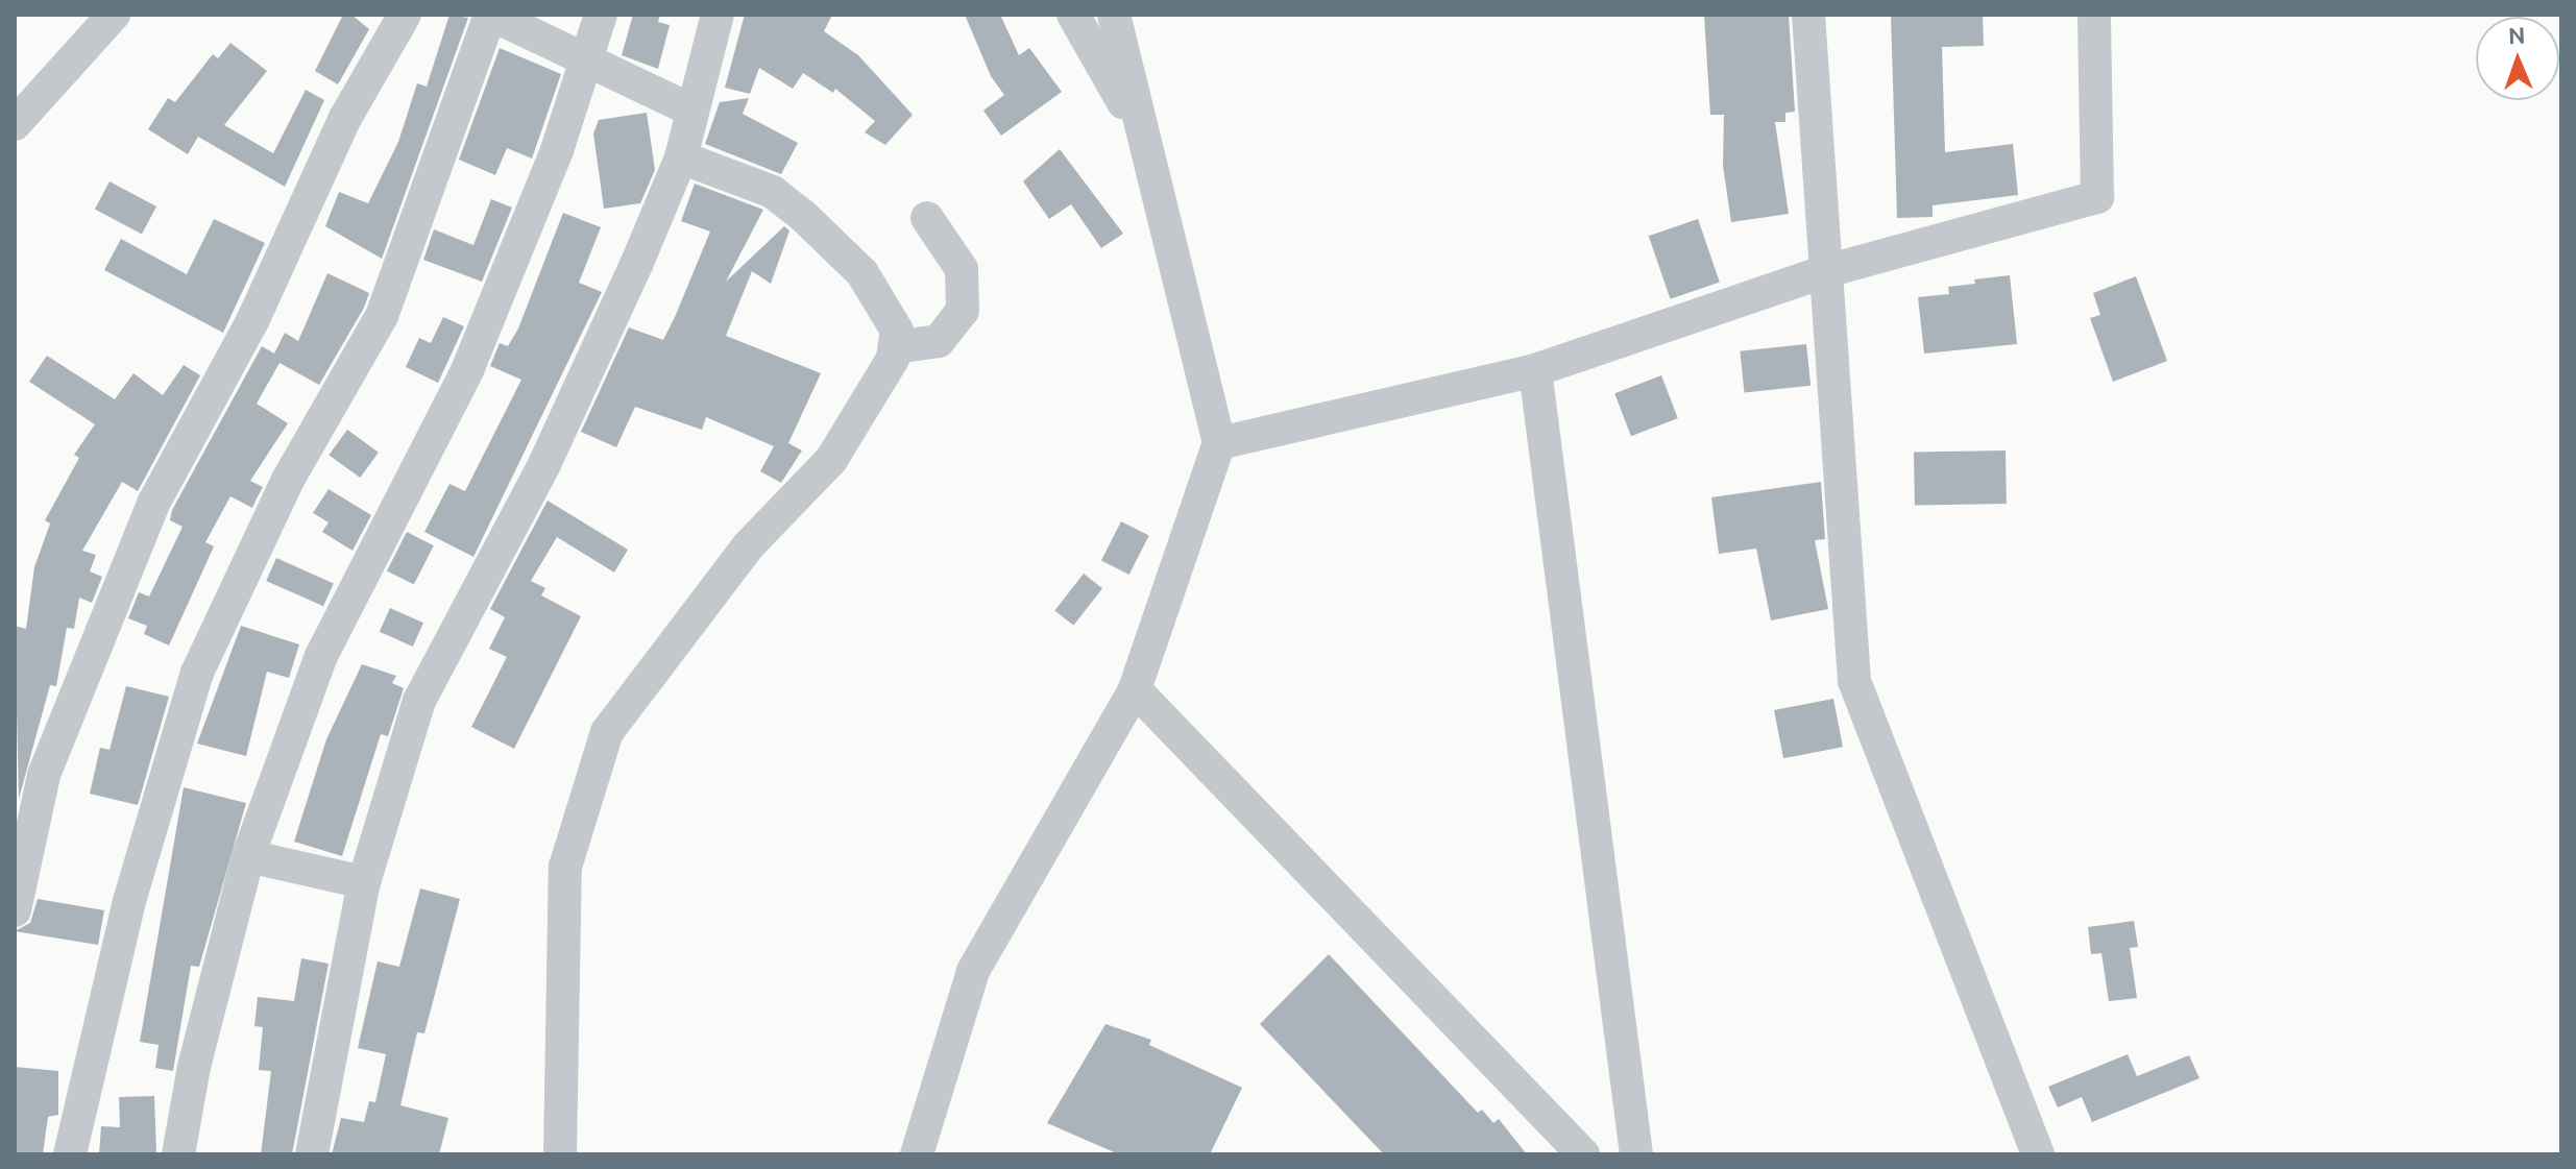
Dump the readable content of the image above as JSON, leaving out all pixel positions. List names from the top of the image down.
{
  "north": "top"
}
